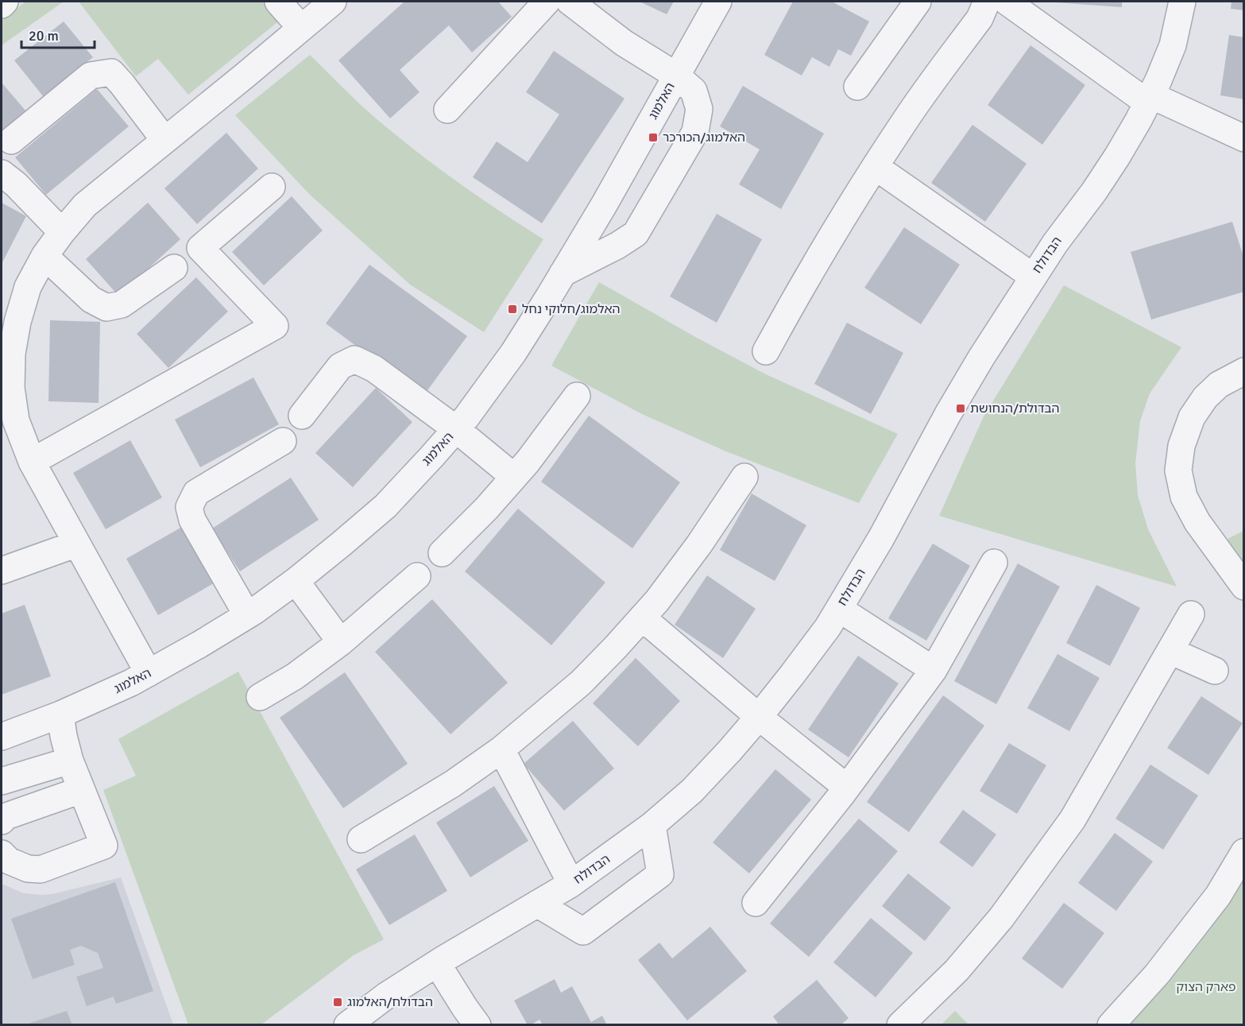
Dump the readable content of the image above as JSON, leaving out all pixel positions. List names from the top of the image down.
{
  "streets": {
    "street": ["האלמוג", "הבדולח"]
  },
  "parks": ["פארק הצוק"],
  "places": {
    "transit": [
      "האלמוג/הכורכר",
      "האלמוג/חלוקי נחל",
      "הבדולת/הנחושת",
      "הבדולח/האלמוג"
    ]
  },
  "scale_bar": "20 m"
}
